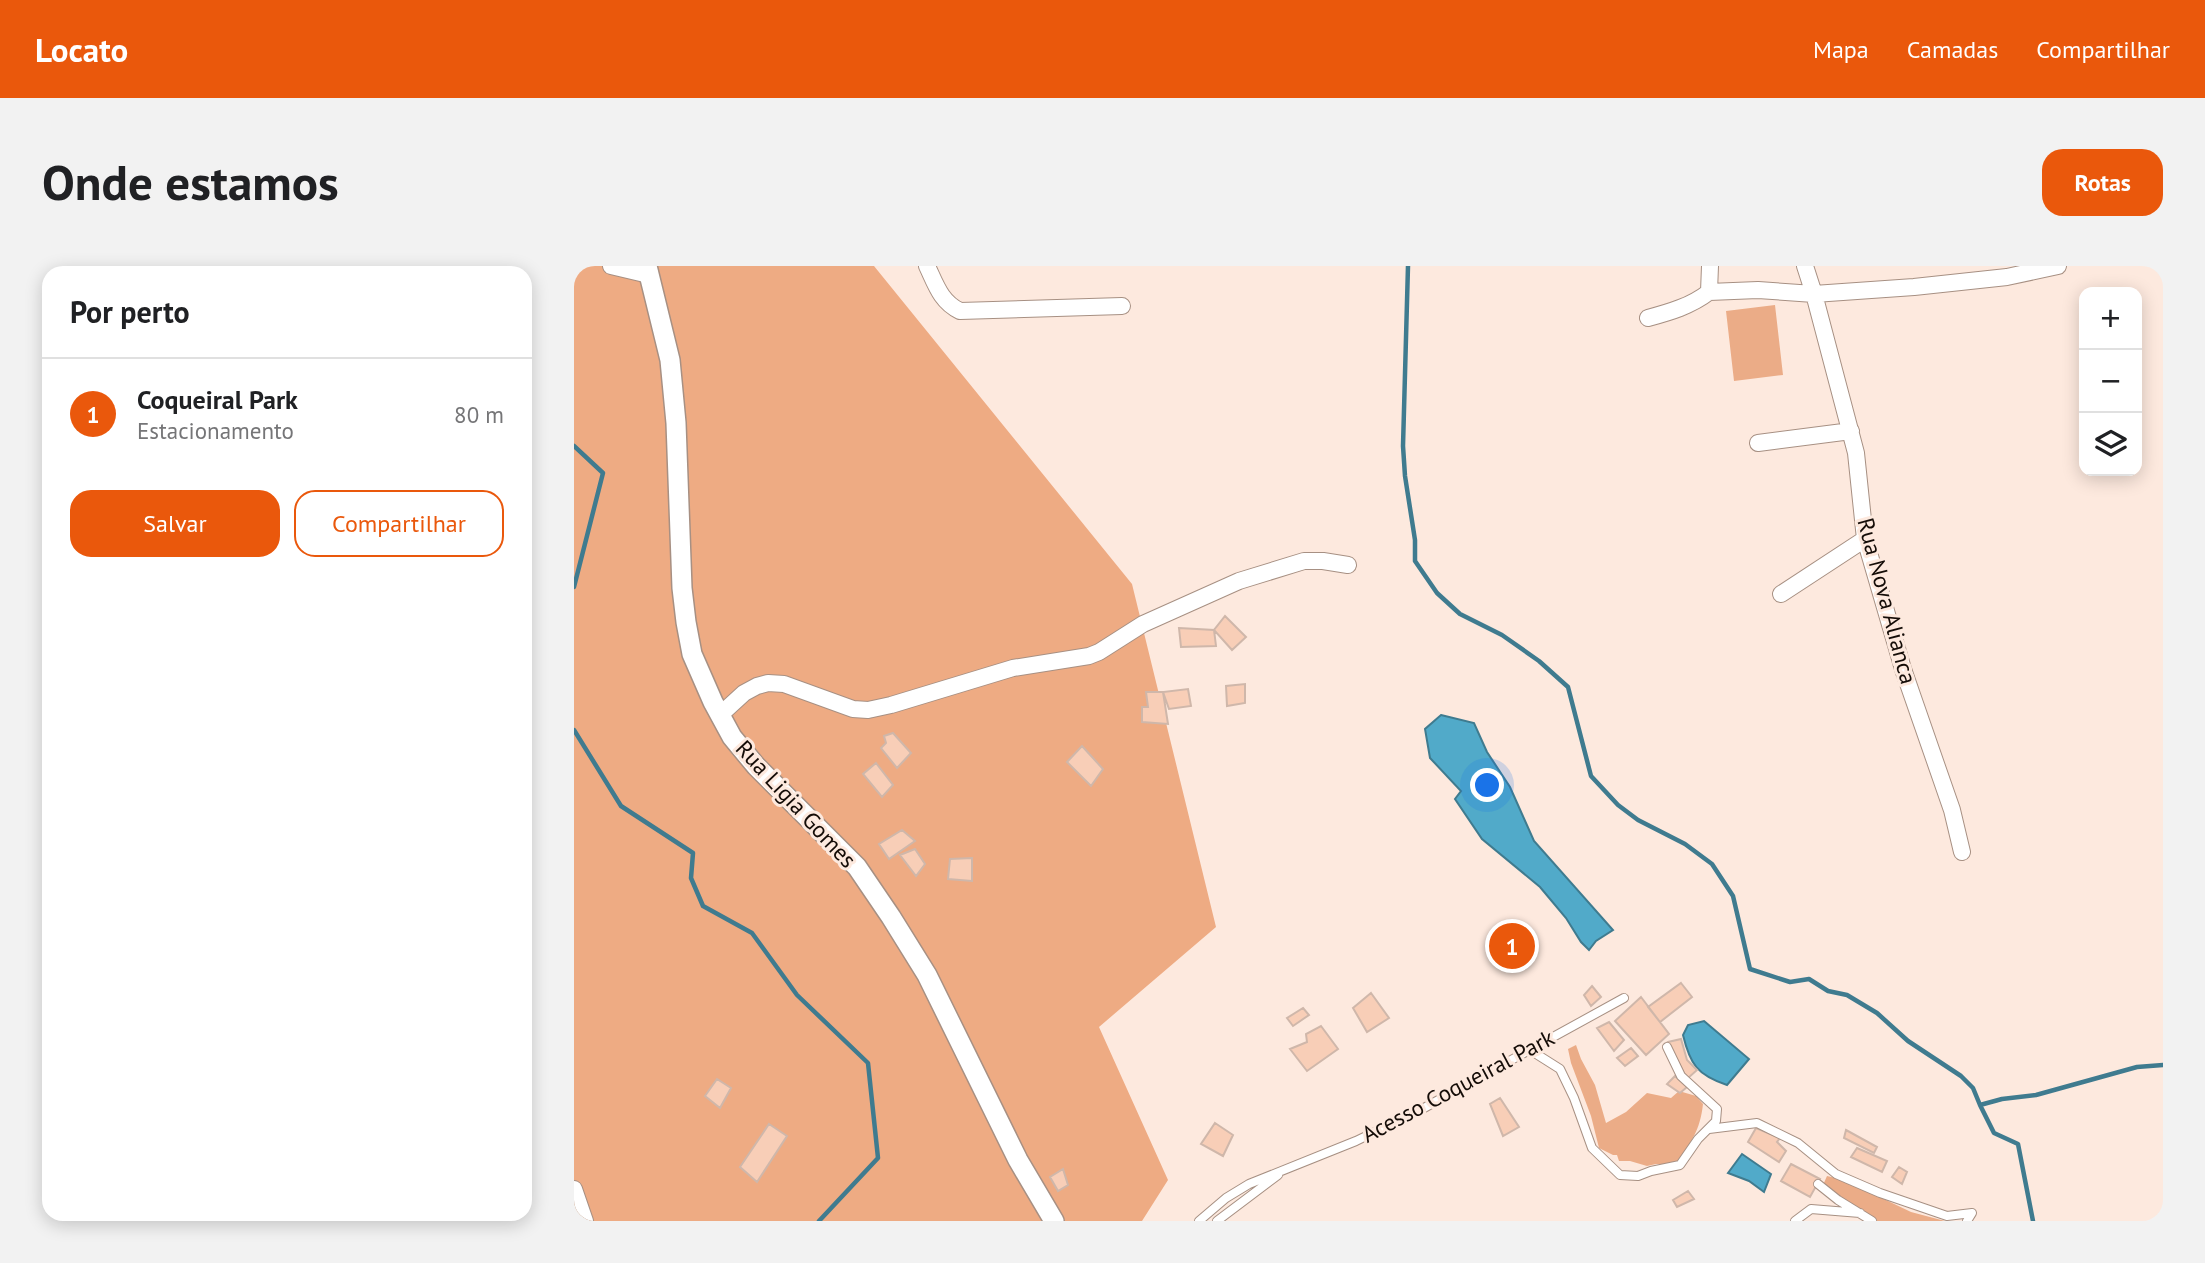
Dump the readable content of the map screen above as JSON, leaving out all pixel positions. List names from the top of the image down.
{
  "streets": {
    "street": ["Rua Nova Alianca", "Rua Ligia Gomes"],
    "lane": ["Acesso Coqueiral Park"]
  },
  "page": {
    "header": "Locato",
    "nav": ["Mapa", "Camadas", "Compartilhar"],
    "buttons": [
      "Rotas",
      ["Salvar", "Compartilhar"]
    ],
    "title": "Onde estamos",
    "heading": "Por perto",
    "map_buttons": ["+", "−"],
    "list": [
      {
        "mark": "1",
        "name": "Coqueiral Park",
        "note": "Estacionamento",
        "value": "80 m"
      }
    ],
    "pins": "1"
  }
}
